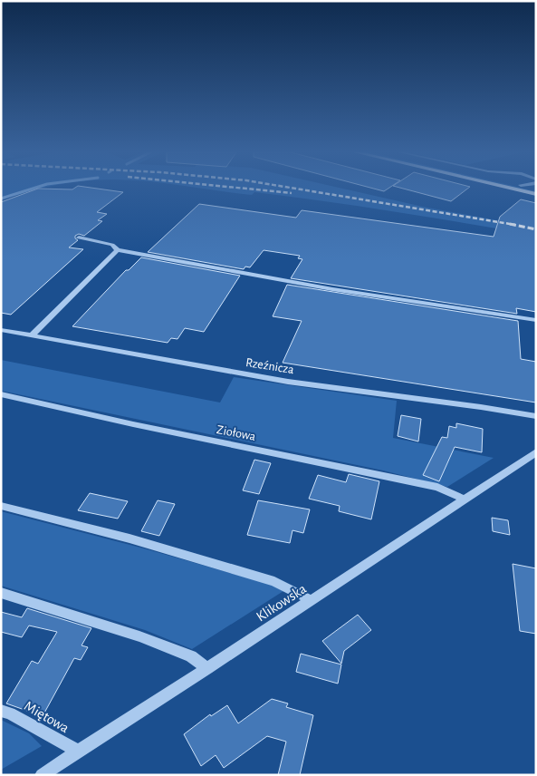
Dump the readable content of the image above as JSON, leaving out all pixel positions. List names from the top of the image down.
{
  "streets": {
    "street": [
      "Rzeźnicza",
      "Ziołowa",
      "Klikowska",
      "Miętowa"
    ]
  },
  "crossings": [
    ["Ziołowa", "Klikowska"],
    ["Klikowska", "Miętowa"]
  ]
}
